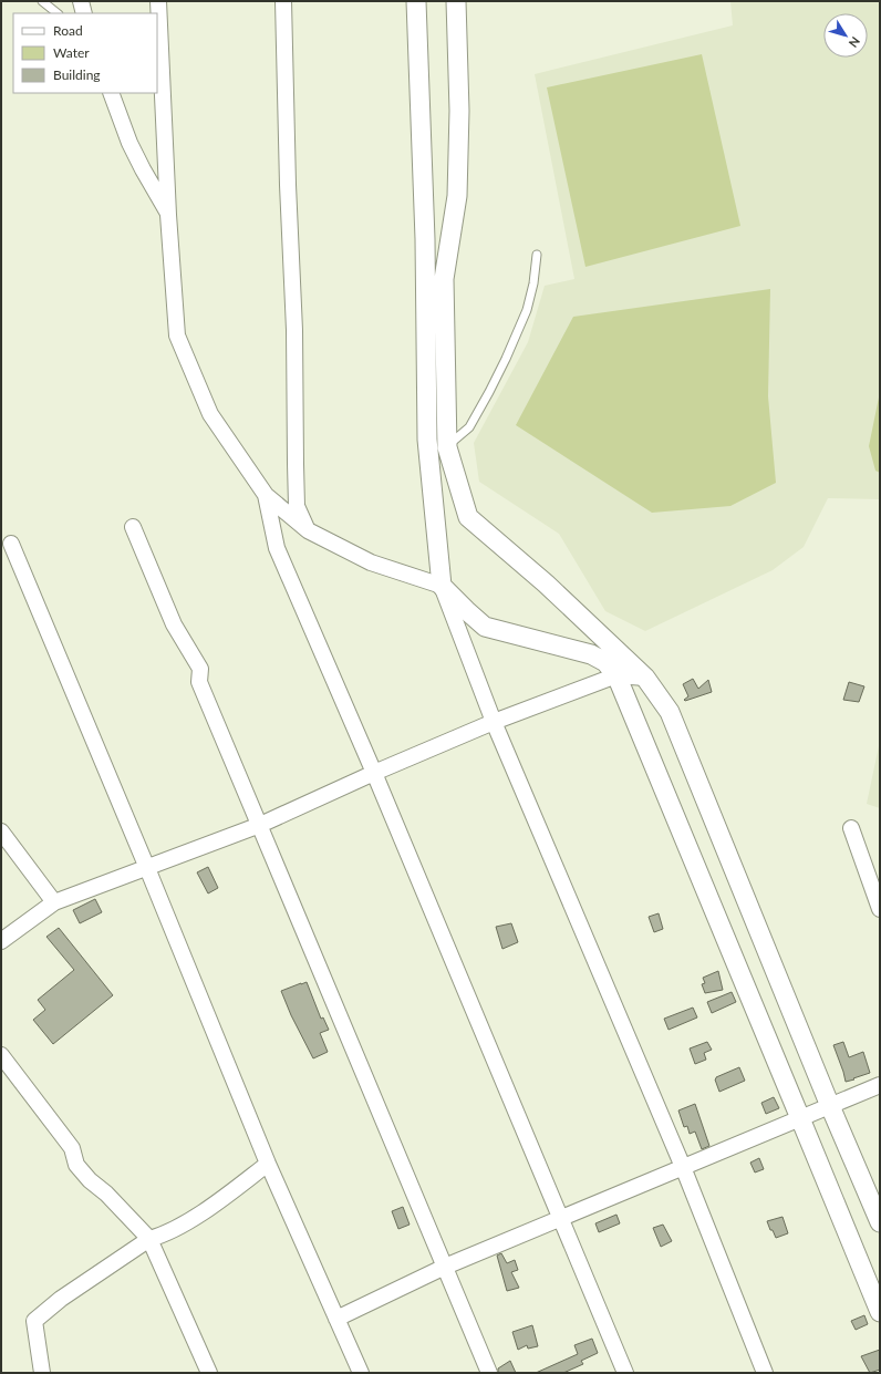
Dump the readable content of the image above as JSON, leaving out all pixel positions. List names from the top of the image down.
{
  "legend": ["Road", "Water", "Building"],
  "north": "bottom right"
}
